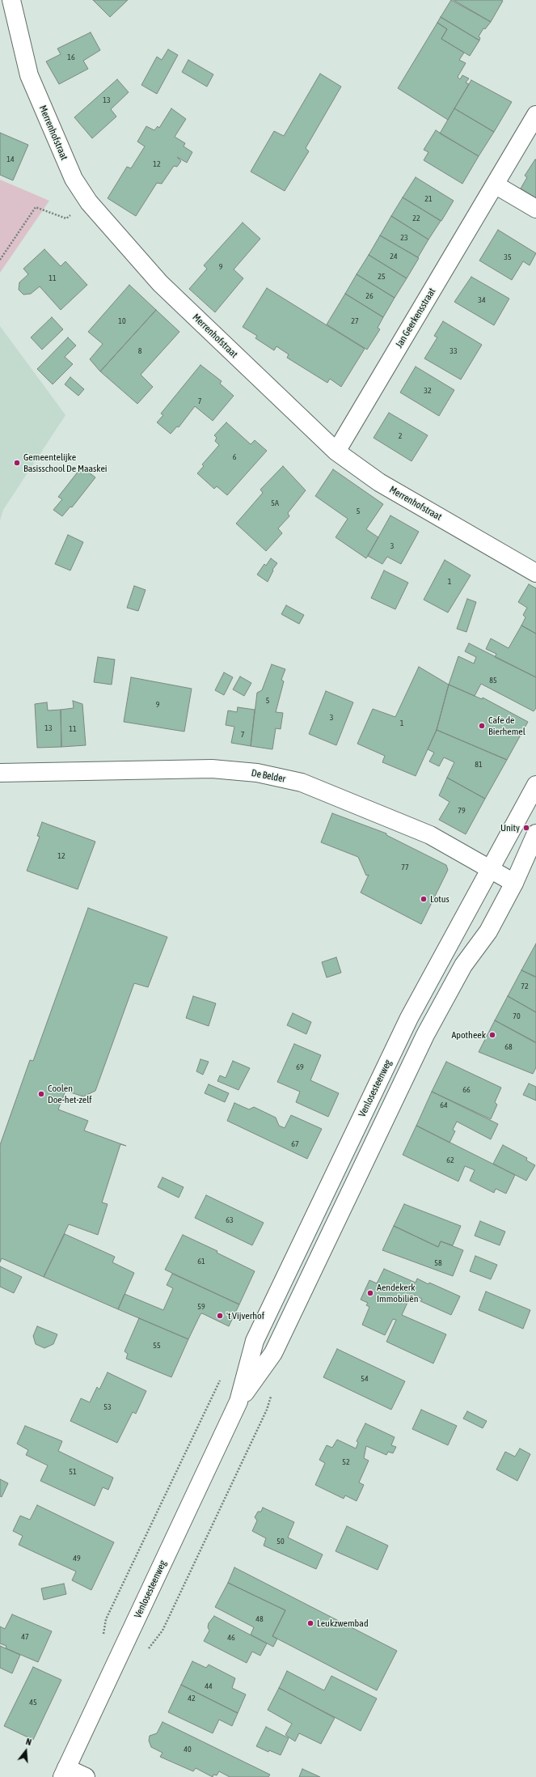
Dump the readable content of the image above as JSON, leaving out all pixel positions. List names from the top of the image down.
{
  "streets": {
    "street": [
      "Merrenhofstraat",
      "Jan Geerkensstraat",
      "De Belder",
      "Venlosesteenweg"
    ]
  },
  "crossings": [
    ["Merrenhofstraat", "Jan Geerkensstraat"],
    ["De Belder", "Venlosesteenweg"]
  ],
  "places": [
    "Gemeentelijke Basisschool De Maaskei",
    "Cafe de Bierhemel",
    "Unity",
    "Lotus",
    "Apotheek",
    "Coolen Doe-het-zelf",
    "Aendekerk Immobiliën",
    "'t Vijverhof",
    "Leukzwembad"
  ],
  "house_numbers": [
    "16",
    "13",
    "14",
    "12",
    "21",
    "22",
    "23",
    "24",
    "35",
    "9",
    "25",
    "11",
    "26",
    "34",
    "10",
    "27",
    "8",
    "33",
    "32",
    "7",
    "2",
    "6",
    "5A",
    "5",
    "3",
    "1",
    "85",
    "5",
    "9",
    "3",
    "1",
    "13",
    "11",
    "7",
    "81",
    "79",
    "12",
    "77",
    "72",
    "70",
    "68",
    "69",
    "66",
    "64",
    "67",
    "62",
    "63",
    "61",
    "58",
    "59",
    "55",
    "54",
    "53",
    "52",
    "51",
    "50",
    "49",
    "48",
    "47",
    "46",
    "44",
    "42",
    "45",
    "40"
  ],
  "north": "top"
}
